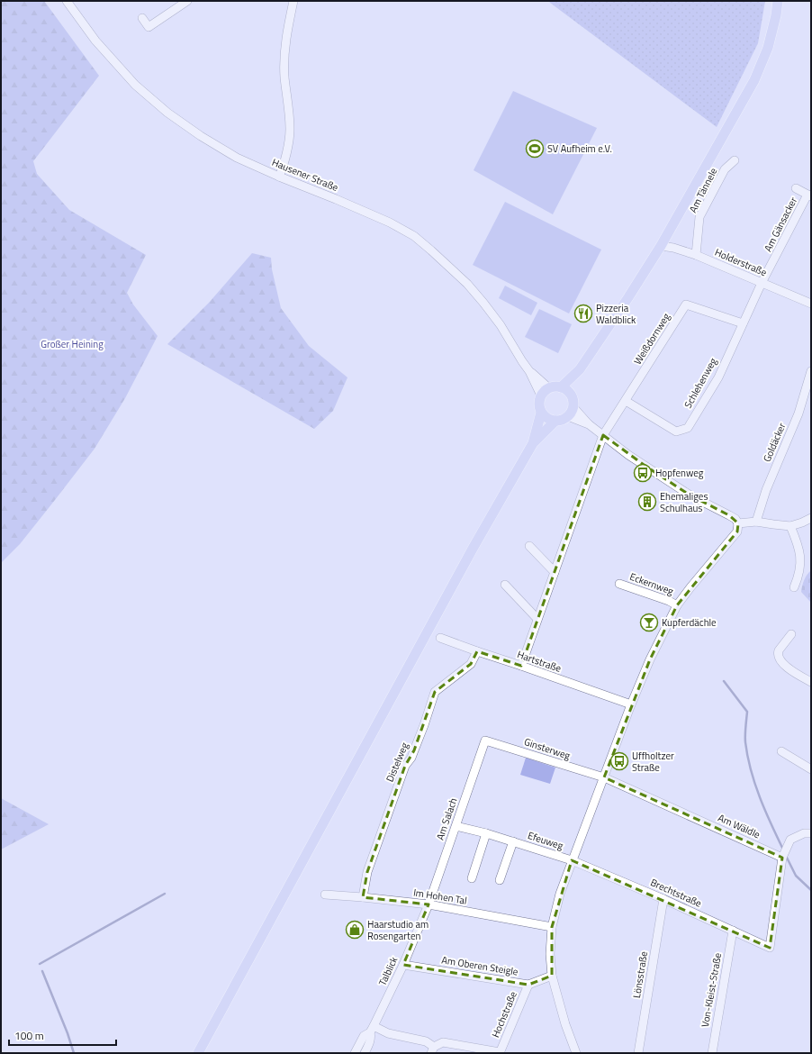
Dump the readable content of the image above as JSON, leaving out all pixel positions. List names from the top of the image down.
{
  "streets": {
    "street": [
      "Hausener Straße",
      "Am Tännele",
      "Am Gänsacker",
      "Holderstraße",
      "Weißdornweg",
      "Schlehenweg",
      "Goldäcker",
      "Eckernweg",
      "Hartstraße",
      "Ginsterweg",
      "Distelweg",
      "Am Salach",
      "Am Wäldle",
      "Efeuweg",
      "Brechtstraße",
      "Im Hohen Tal",
      "Am Oberen Steigle",
      "Talblick",
      "Lönsstraße",
      "Von-Kleist-Straße",
      "Hochstraße"
    ]
  },
  "crossings": [
    ["Am Tännele", "Holderstraße"],
    ["Am Gänsacker", "Holderstraße"],
    ["Am Gänsacker", "Schlehenweg"],
    ["Holderstraße", "Schlehenweg"],
    ["Weißdornweg", "Schlehenweg"],
    ["Hartstraße", "Distelweg"],
    ["Ginsterweg", "Am Salach"],
    ["Ginsterweg", "Am Wäldle"],
    ["Distelweg", "Im Hohen Tal"],
    ["Am Salach", "Efeuweg"],
    ["Am Salach", "Im Hohen Tal"],
    ["Am Salach", "Talblick"],
    ["Am Wäldle", "Brechtstraße"],
    ["Efeuweg", "Brechtstraße"],
    ["Brechtstraße", "Lönsstraße"],
    ["Brechtstraße", "Von-Kleist-Straße"],
    ["Im Hohen Tal", "Talblick"],
    ["Am Oberen Steigle", "Talblick"],
    ["Am Oberen Steigle", "Hochstraße"]
  ],
  "parks": ["Großer Heining"],
  "places": {
    "sports": ["SV Aufheim e.V."],
    "restaurant": ["Pizzeria Waldblick"],
    "bus stop": ["Hopfenweg", "Uffholtzer Straße"],
    "building": ["Ehemaliges Schulhaus"],
    "bar": ["Kupferdächle"],
    "shop": ["Haarstudio am Rosengarten"]
  },
  "scale_bar": "100 m"
}
